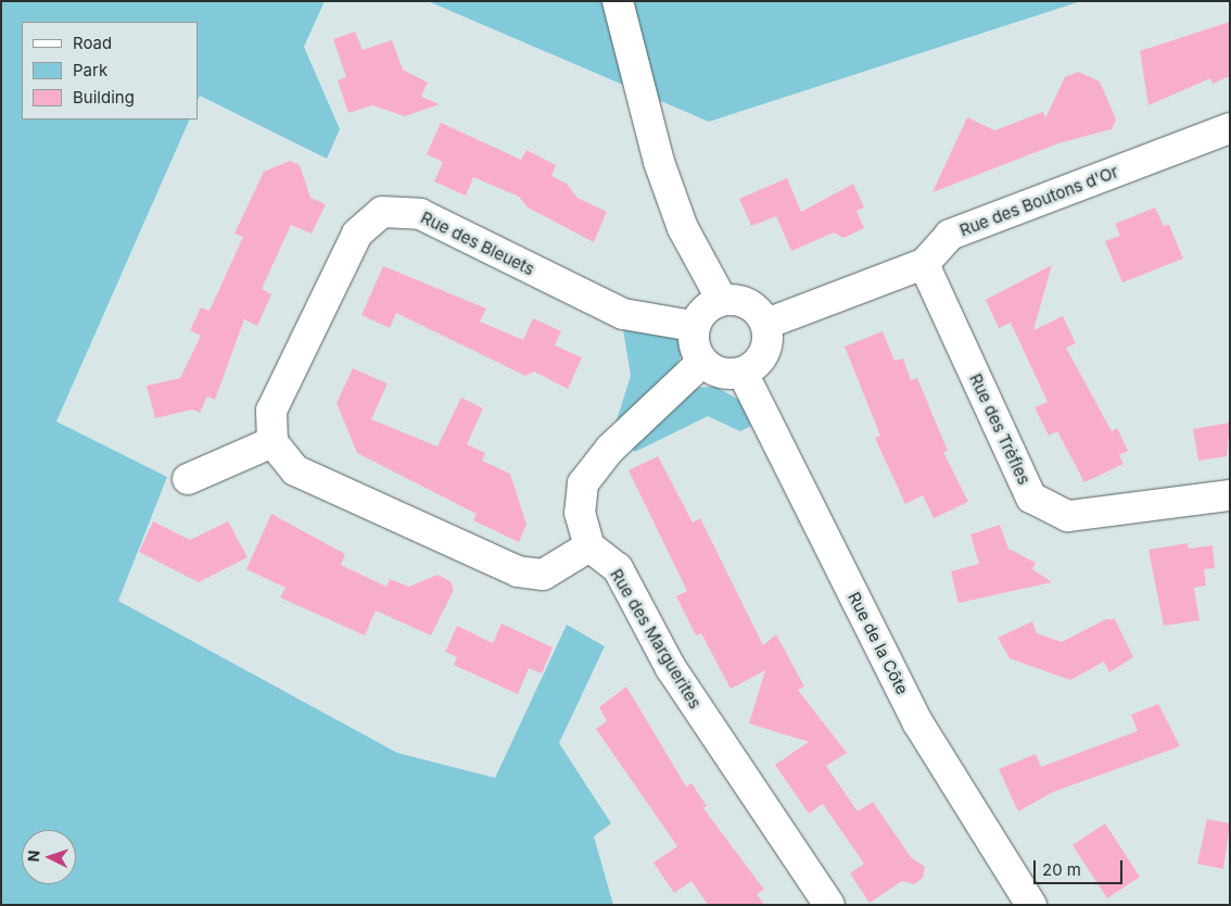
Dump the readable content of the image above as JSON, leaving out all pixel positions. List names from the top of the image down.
{
  "streets": {
    "street": [
      "Rue des Boutons d'Or",
      "Rue des Bleuets",
      "Rue des Trèfles",
      "Rue des Marguerites",
      "Rue de la Côte"
    ]
  },
  "crossings": [
    ["Rue des Boutons d'Or", "Rue des Bleuets"],
    ["Rue des Boutons d'Or", "Rue des Trèfles"],
    ["Rue des Boutons d'Or", "Rue de la Côte"],
    ["Rue des Bleuets", "Rue de la Côte"]
  ],
  "legend": ["Road", "Park", "Building"],
  "scale_bar": "20 m",
  "north": "left"
}
